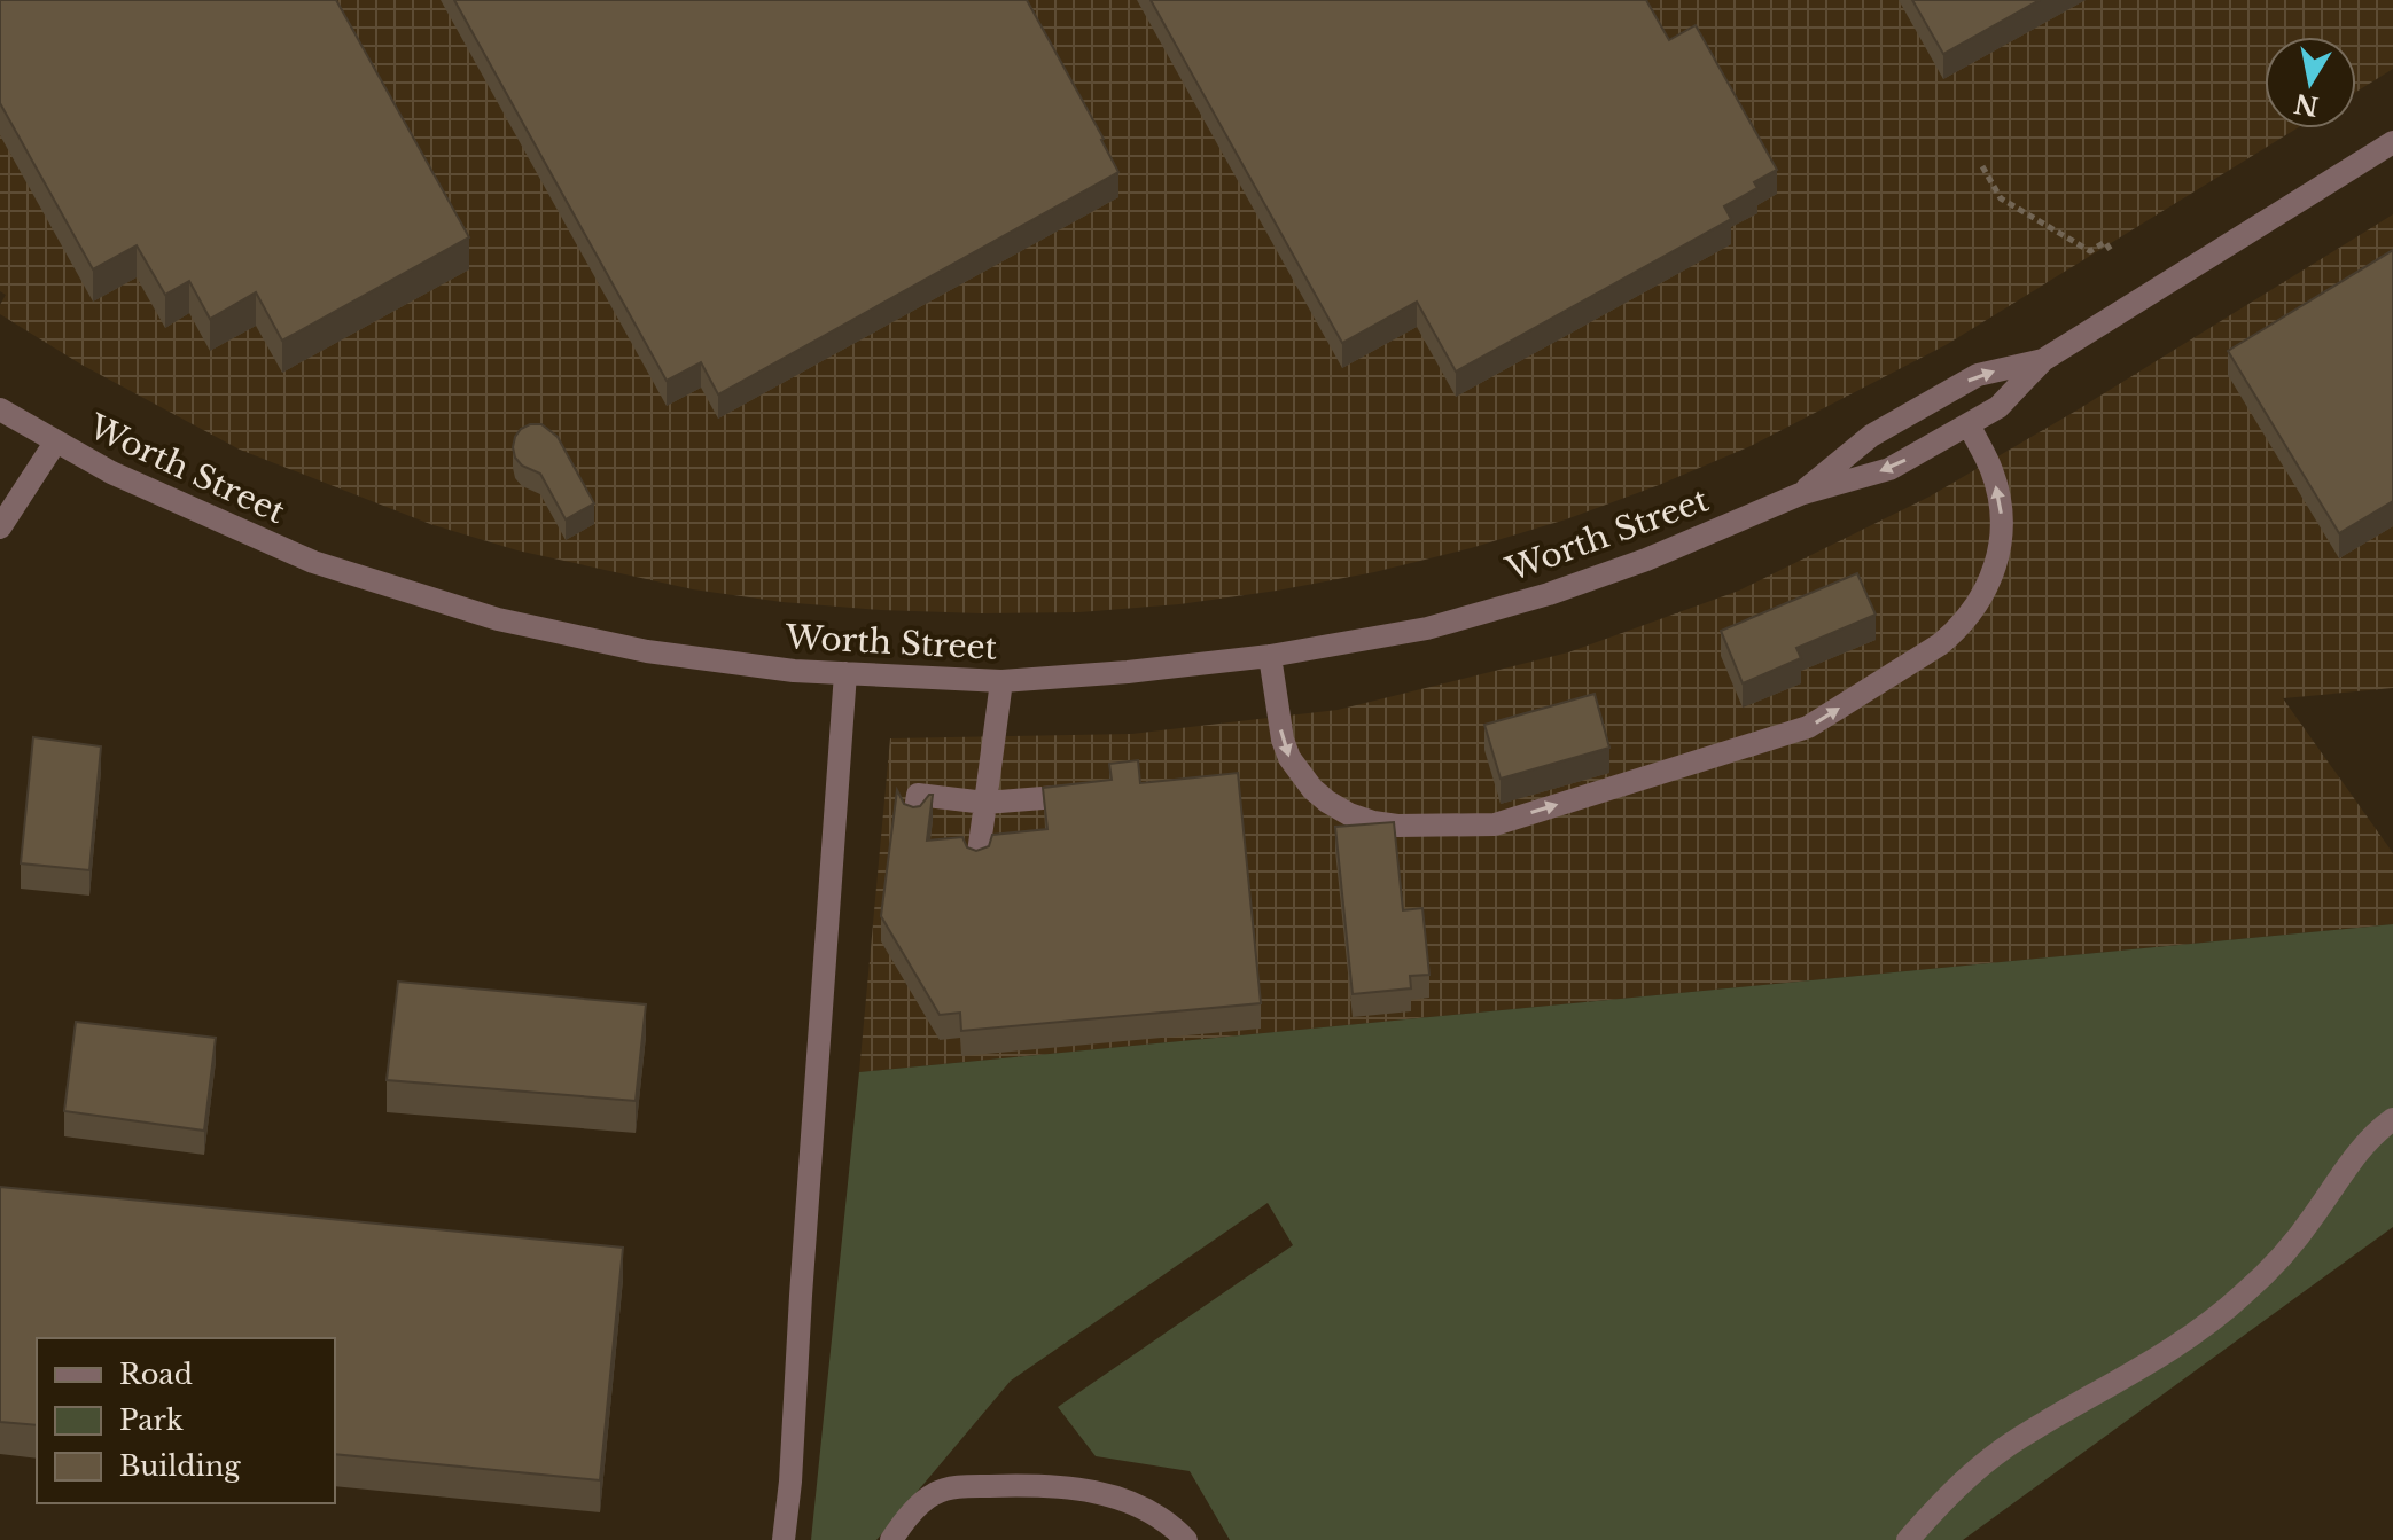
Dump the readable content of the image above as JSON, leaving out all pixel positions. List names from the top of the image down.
{
  "streets": {
    "street": ["Worth Street"]
  },
  "legend": ["Road", "Park", "Building"],
  "north": "bottom"
}
